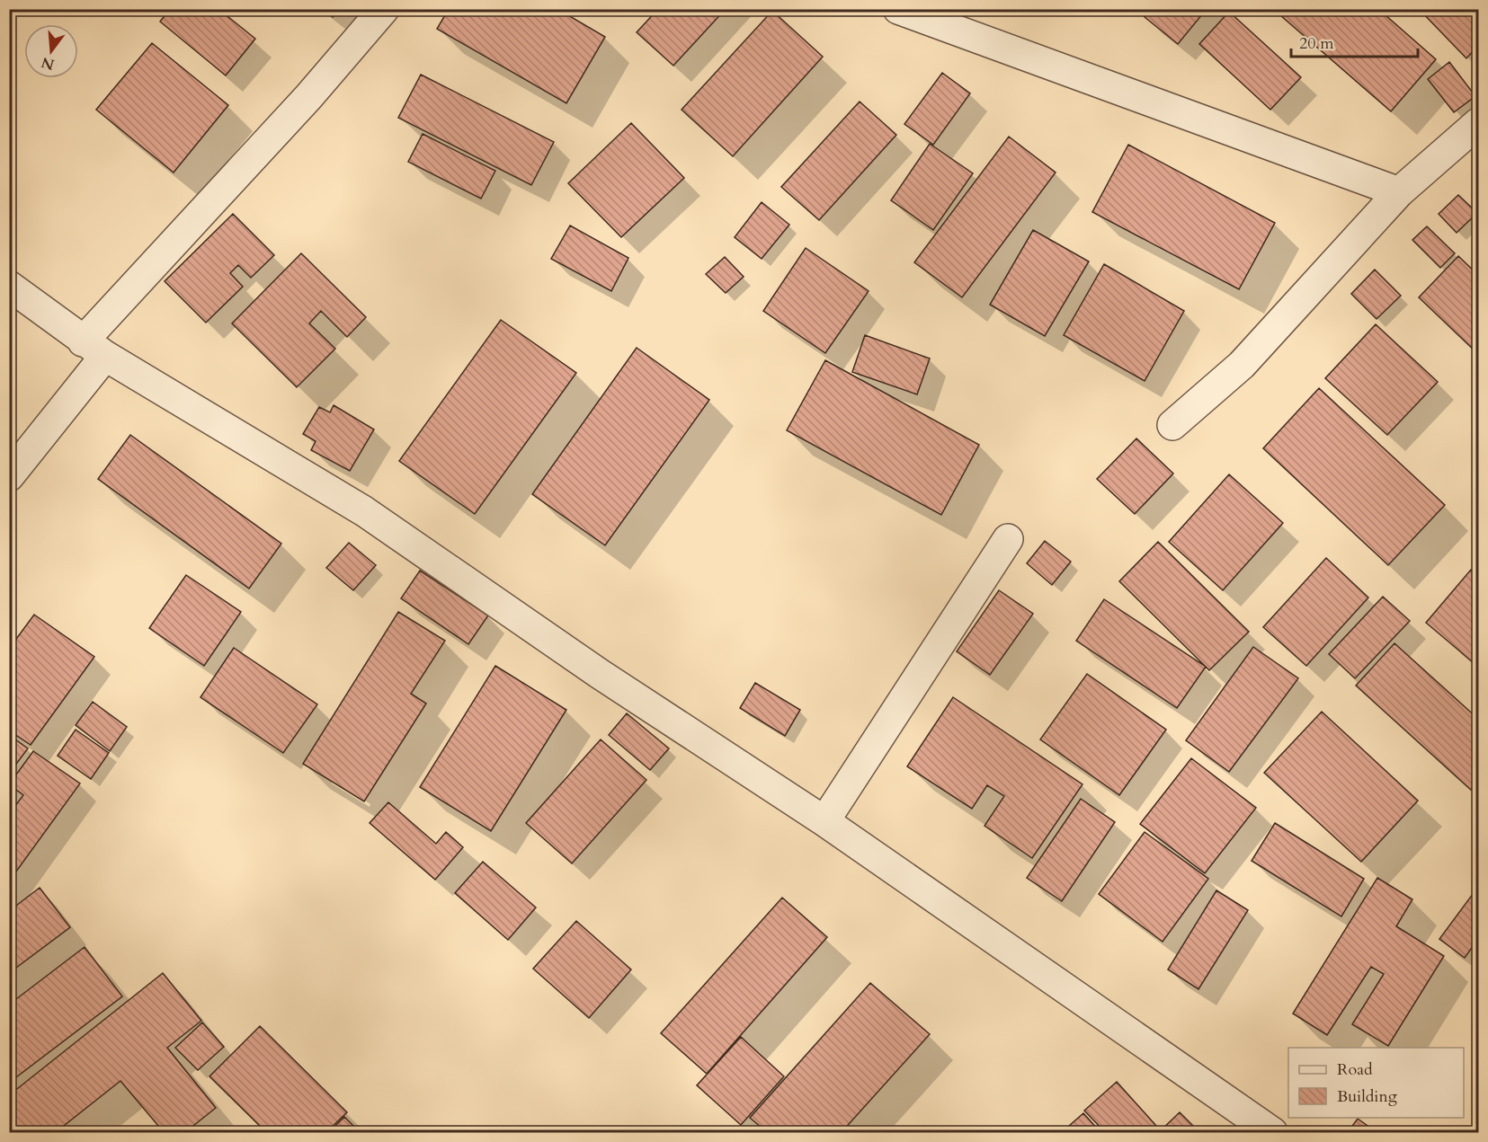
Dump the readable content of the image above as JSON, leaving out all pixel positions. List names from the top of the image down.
{
  "legend": ["Road", "Building"],
  "scale_bar": "20 m",
  "north": "bottom"
}
